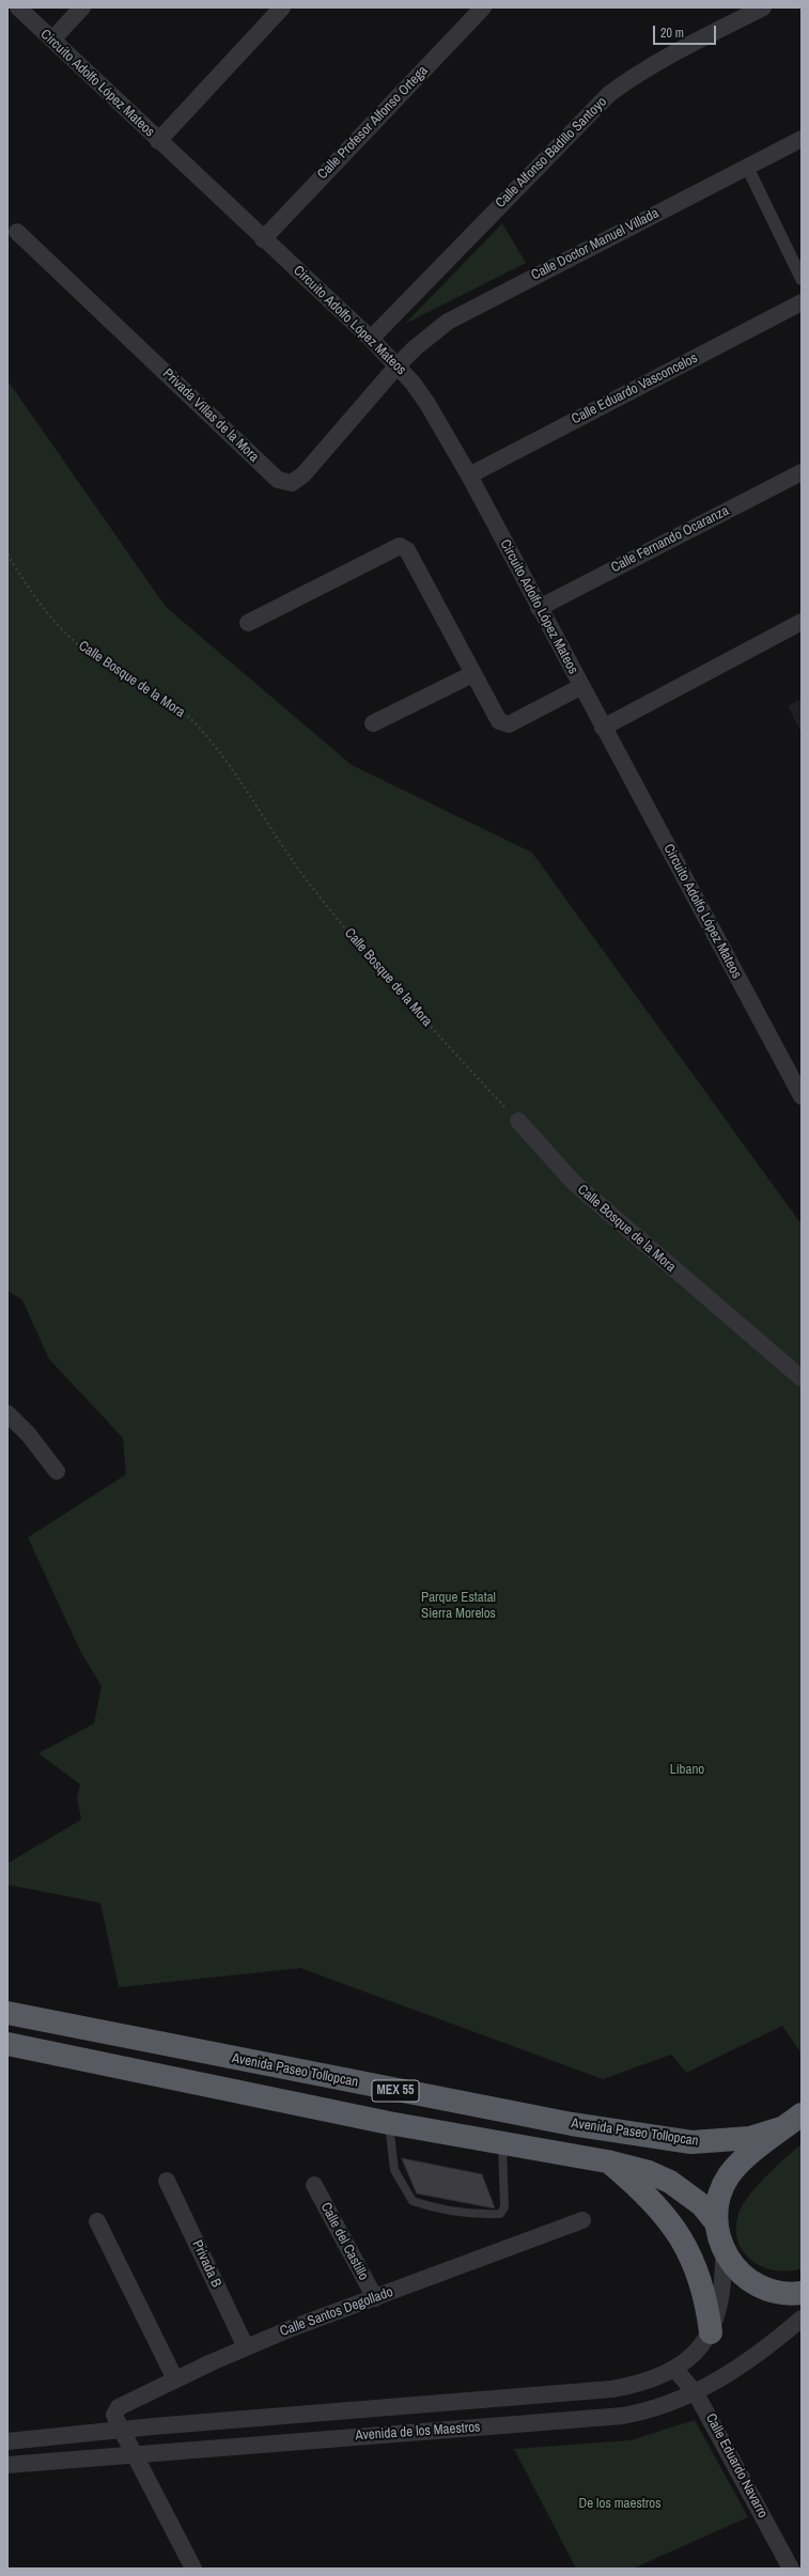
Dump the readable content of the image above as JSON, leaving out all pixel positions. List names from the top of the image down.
{
  "streets": {
    "highway": ["Avenida Paseo Tollopcan", "MEX 55"],
    "street": [
      "Circuito Adolfo López Mateos",
      "Calle Profesor Alfonso Ortega",
      "Calle Alfonso Badillo Santoyo",
      "Calle Doctor Manuel Villada",
      "Calle Eduardo Vasconcelos",
      "Privada Villas de la Mora",
      "Calle Fernando Ocaranza",
      "Calle Bosque de la Mora",
      "Calle del Castillo",
      "Privada B",
      "Calle Santos Degollado",
      "Avenida de los Maestros",
      "Calle Eduardo Navarro"
    ]
  },
  "crossings": [
    ["Circuito Adolfo López Mateos", "Calle Profesor Alfonso Ortega"],
    ["Circuito Adolfo López Mateos", "Calle Alfonso Badillo Santoyo"],
    ["Circuito Adolfo López Mateos", "Calle Doctor Manuel Villada"],
    ["Circuito Adolfo López Mateos", "Calle Eduardo Vasconcelos"],
    ["Circuito Adolfo López Mateos", "Privada Villas de la Mora"],
    ["Circuito Adolfo López Mateos", "Calle Fernando Ocaranza"],
    ["Calle Doctor Manuel Villada", "Privada Villas de la Mora"],
    ["Calle del Castillo", "Calle Santos Degollado"],
    ["Privada B", "Calle Santos Degollado"],
    ["Calle Santos Degollado", "Avenida de los Maestros"],
    ["Avenida de los Maestros", "Calle Eduardo Navarro"]
  ],
  "parks": ["Parque Estatal Sierra Morelos", "Libano", "De los maestros"],
  "scale_bar": "20 m"
}
